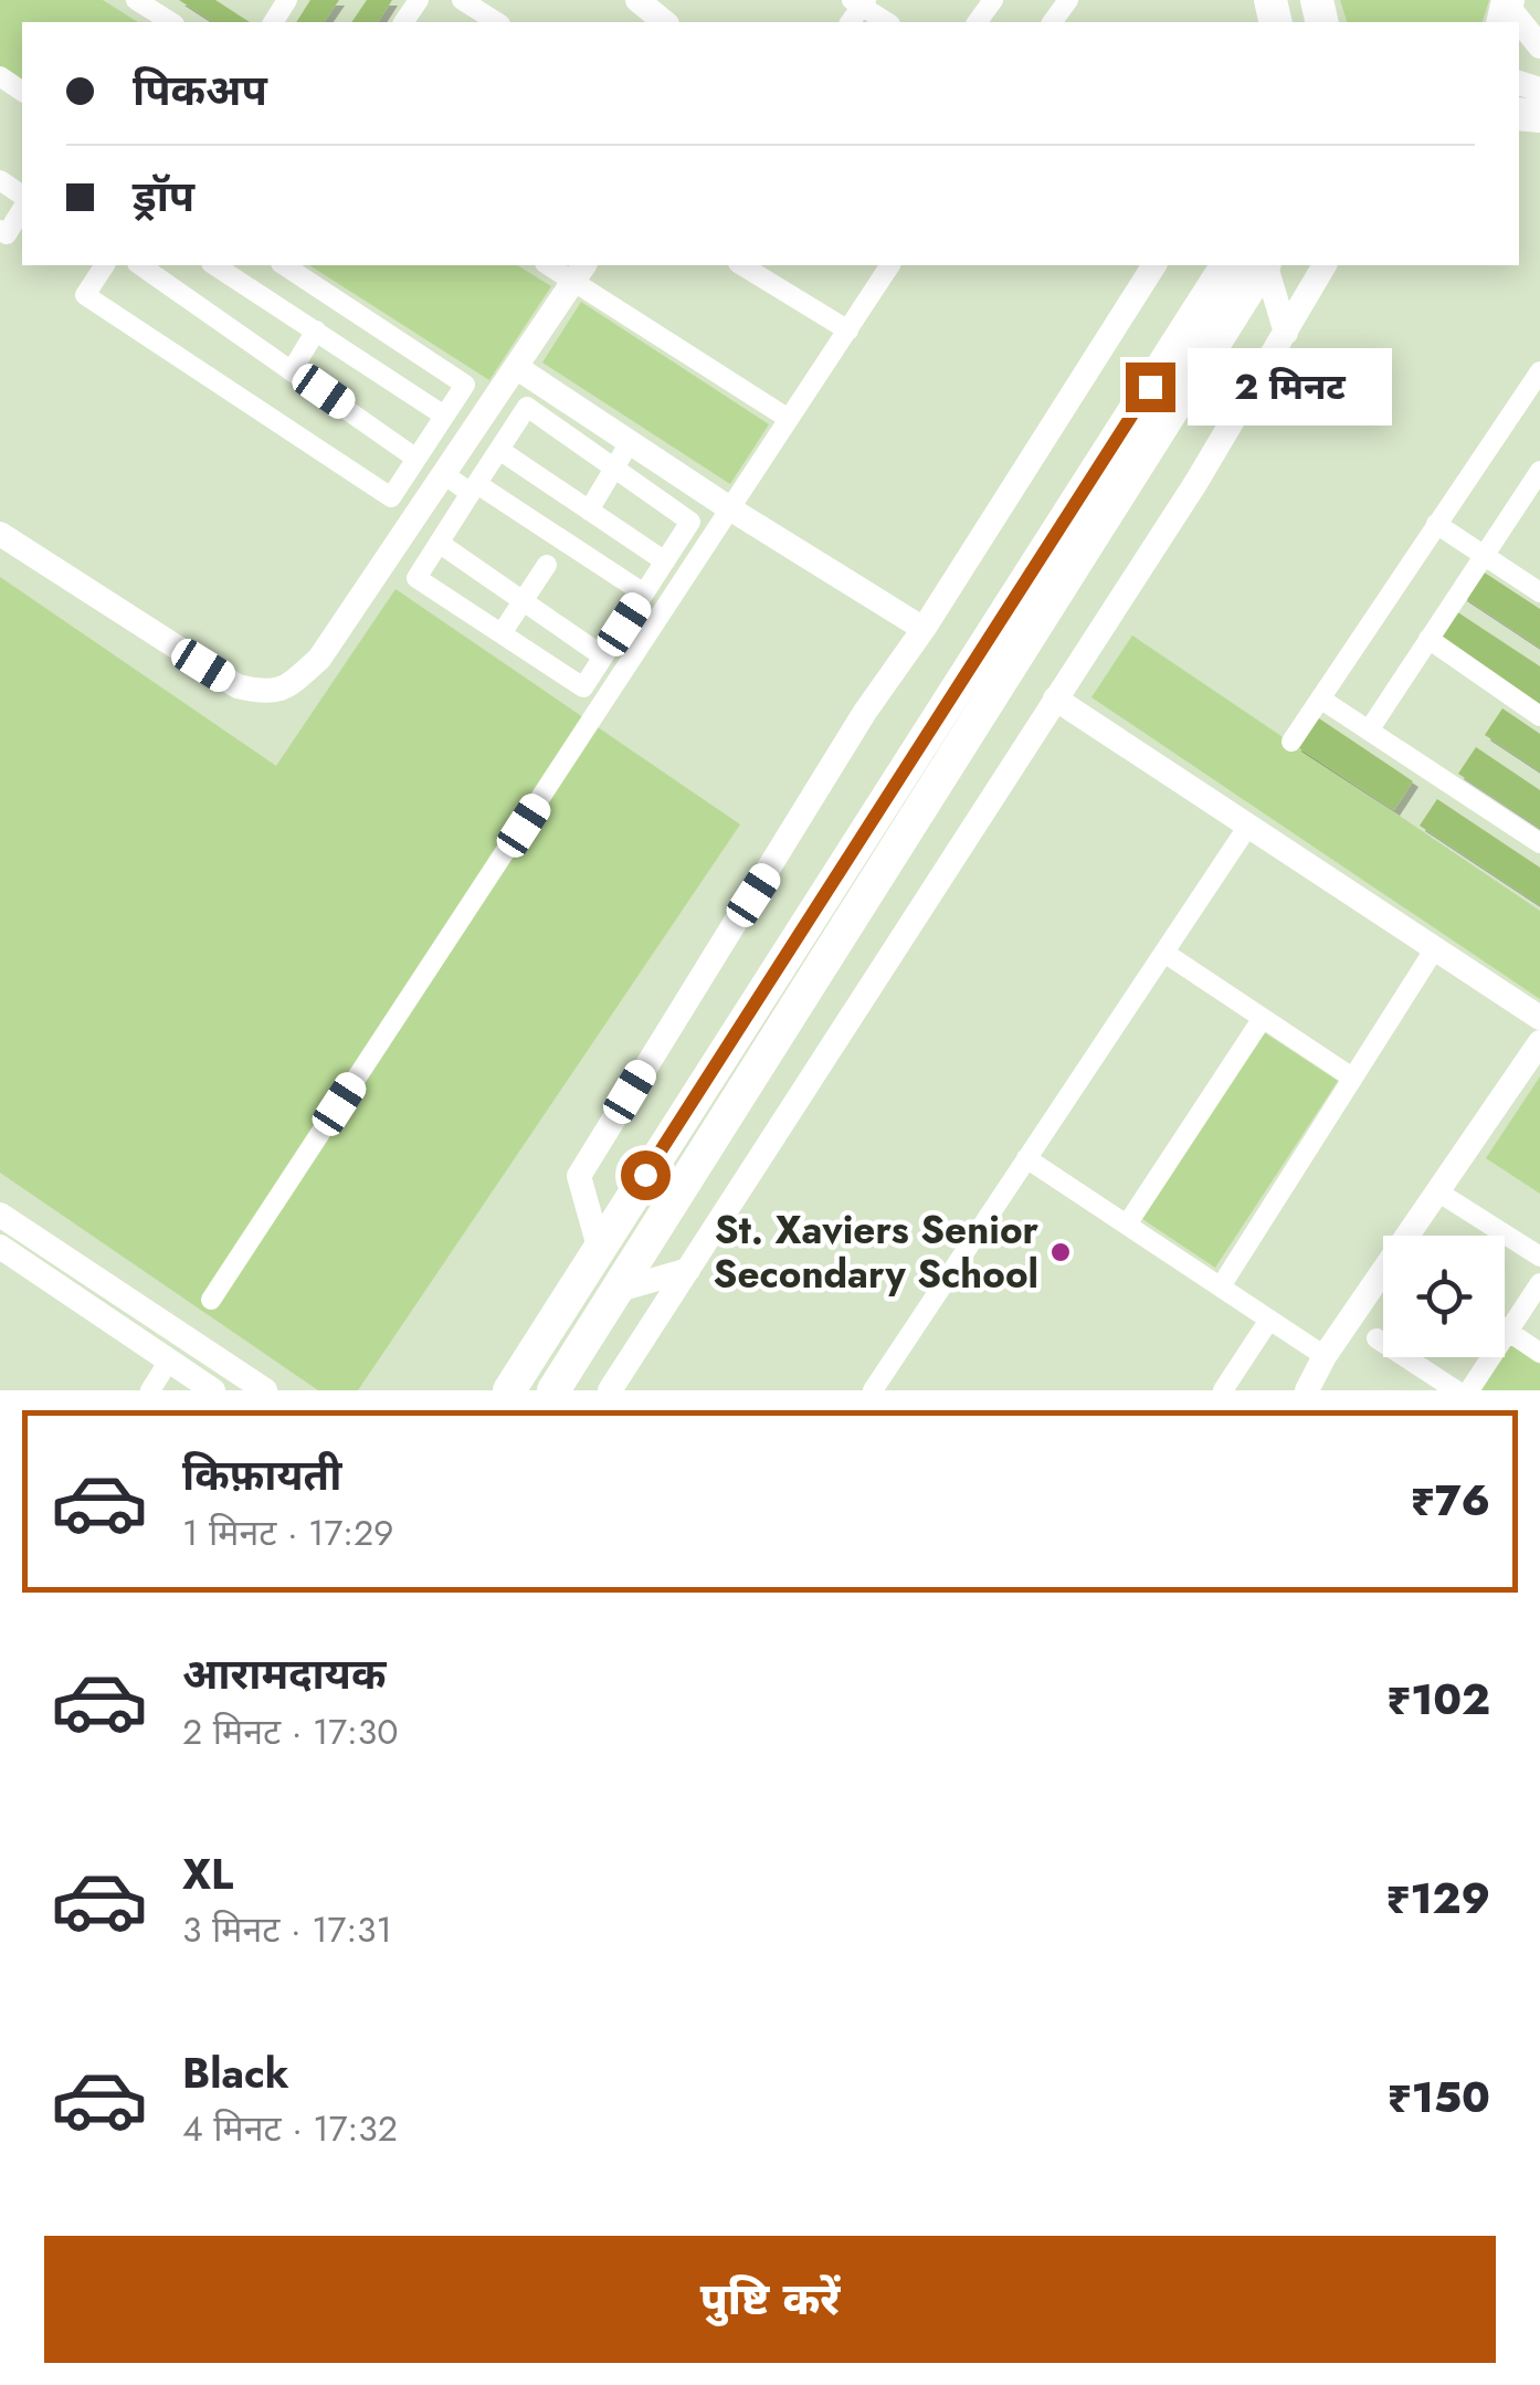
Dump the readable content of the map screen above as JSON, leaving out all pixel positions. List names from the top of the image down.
{
  "places": ["St. Xaviers Senior Secondary School"],
  "page": {
    "banner": ["पिकअप", "ड्रॉप"],
    "bubble": "2 मिनट",
    "list": [
      {
        "name": "किफ़ायती",
        "note": "1 मिनट · 17:29",
        "value": "₹76"
      },
      {
        "name": "आरामदायक",
        "note": "2 मिनट · 17:30",
        "value": "₹102"
      },
      {
        "name": "XL",
        "note": "3 मिनट · 17:31",
        "value": "₹129"
      },
      {
        "name": "Black",
        "note": "4 मिनट · 17:32",
        "value": "₹150"
      }
    ],
    "buttons": "पुष्टि करें"
  }
}
